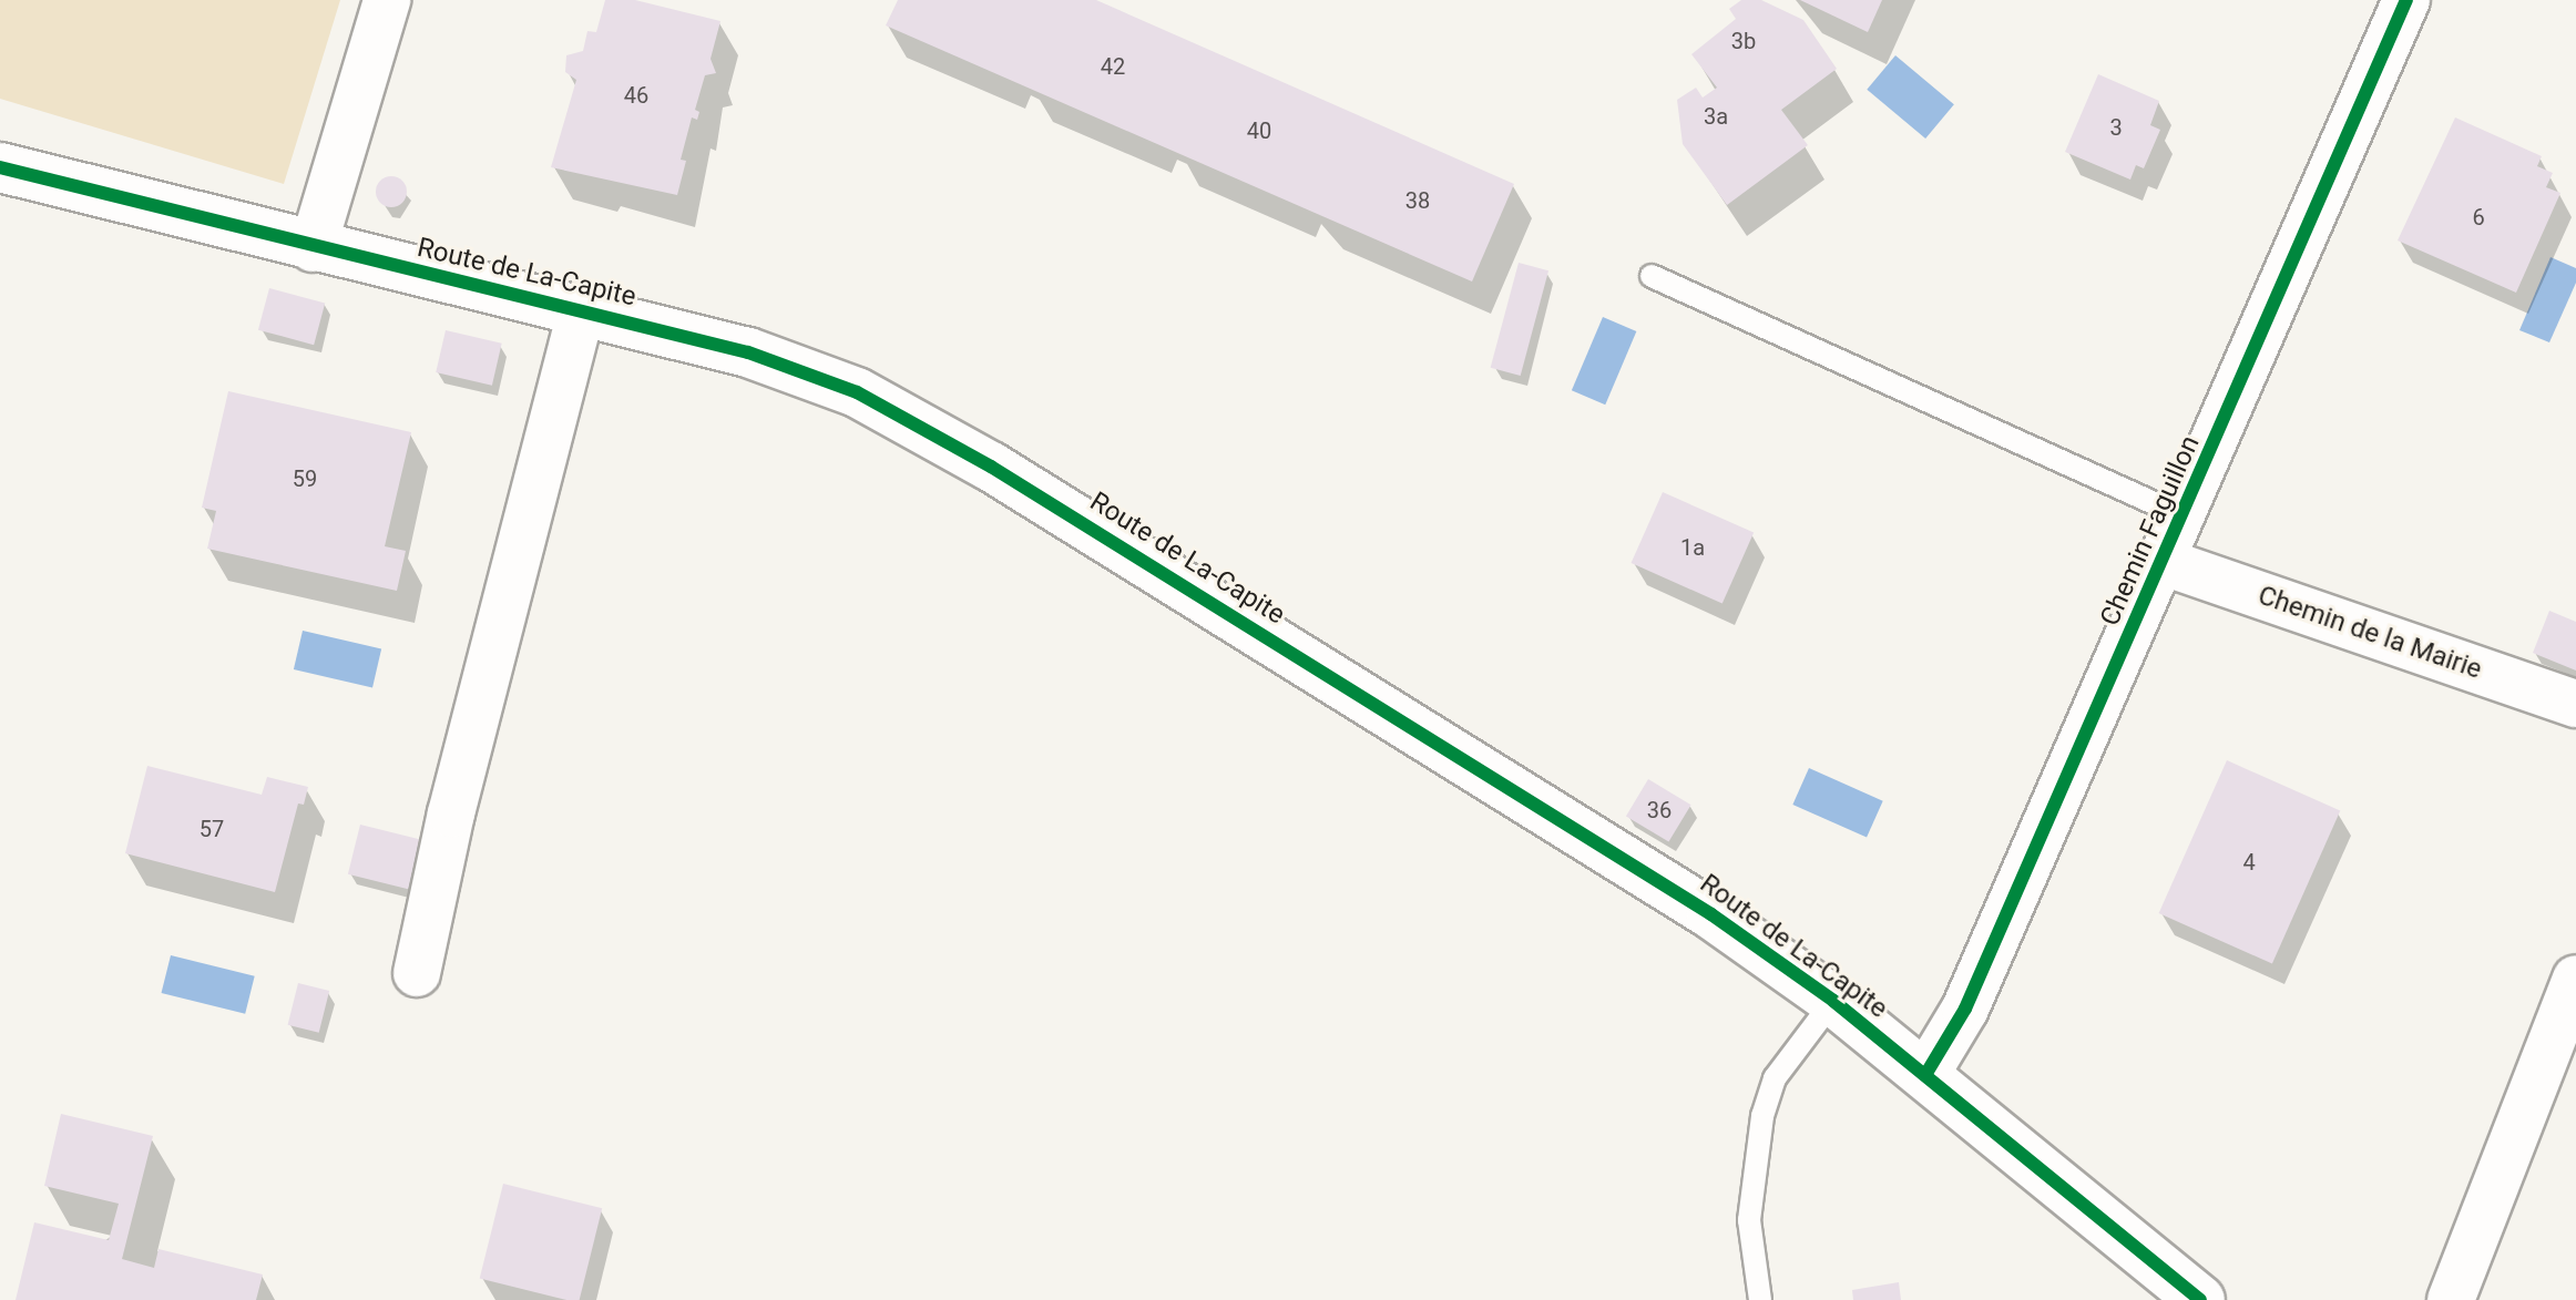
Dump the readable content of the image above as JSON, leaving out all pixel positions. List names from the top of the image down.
{
  "streets": {
    "street": ["Route de La-Capite", "Chemin Faguillon", "Chemin de la Mairie"]
  },
  "crossings": [
    ["Route de La-Capite", "Chemin Faguillon"],
    ["Chemin Faguillon", "Chemin de la Mairie"]
  ],
  "house_numbers": [
    "3b",
    "42",
    "46",
    "3a",
    "3",
    "40",
    "38",
    "6",
    "59",
    "1a",
    "36",
    "57",
    "4"
  ]
}
